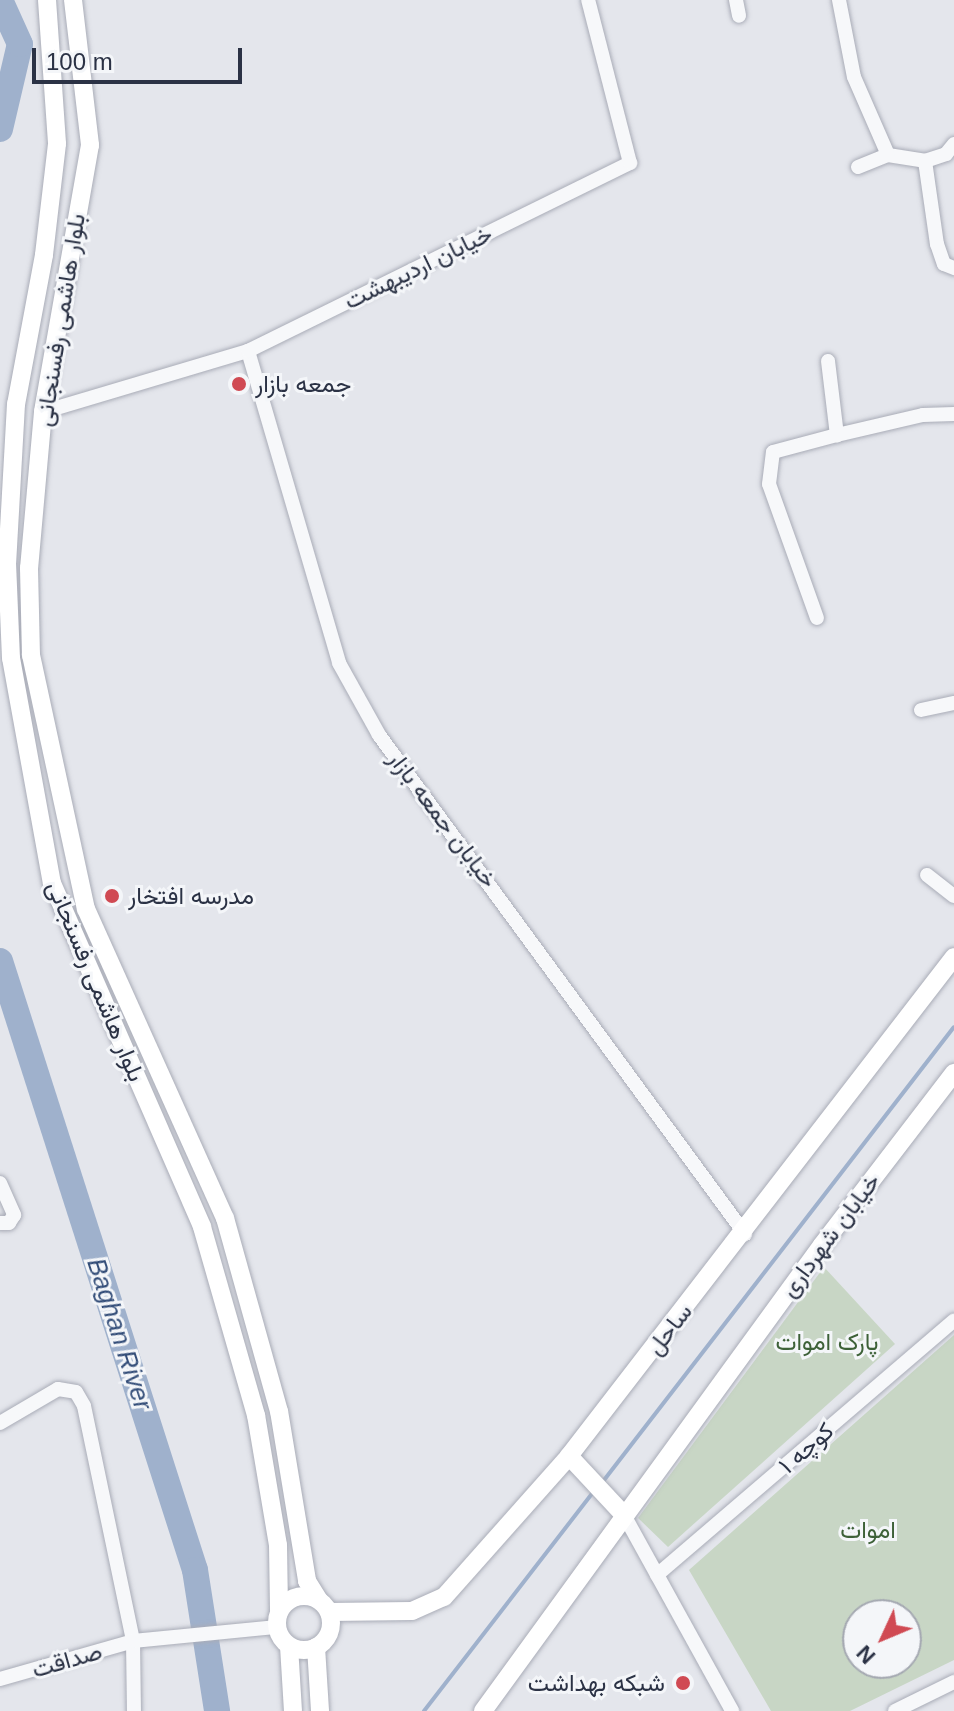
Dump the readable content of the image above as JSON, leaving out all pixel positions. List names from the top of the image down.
{
  "streets": {
    "main road": ["بلوار هاشمی رفسنجانی", "خیابان شهرداری", "ساحل"],
    "street": [
      "خیابان اردیبهشت",
      "خیابان جمعه بازار",
      "کوچه ۱",
      "صداقت"
    ]
  },
  "crossings": [
    ["خیابان اردیبهشت", "بلوار هاشمی رفسنجانی"],
    ["خیابان اردیبهشت", "خیابان جمعه بازار"],
    ["بلوار هاشمی رفسنجانی", "ساحل"],
    ["بلوار هاشمی رفسنجانی", "صداقت"],
    ["خیابان جمعه بازار", "ساحل"],
    ["ساحل", "صداقت"]
  ],
  "water": ["Baghan River"],
  "parks": ["پارک اموات", "اموات"],
  "places": ["جمعه بازار", "مدرسه افتخار", "شبکه بهداشت"],
  "scale_bar": "100 m",
  "north": "bottom left"
}
